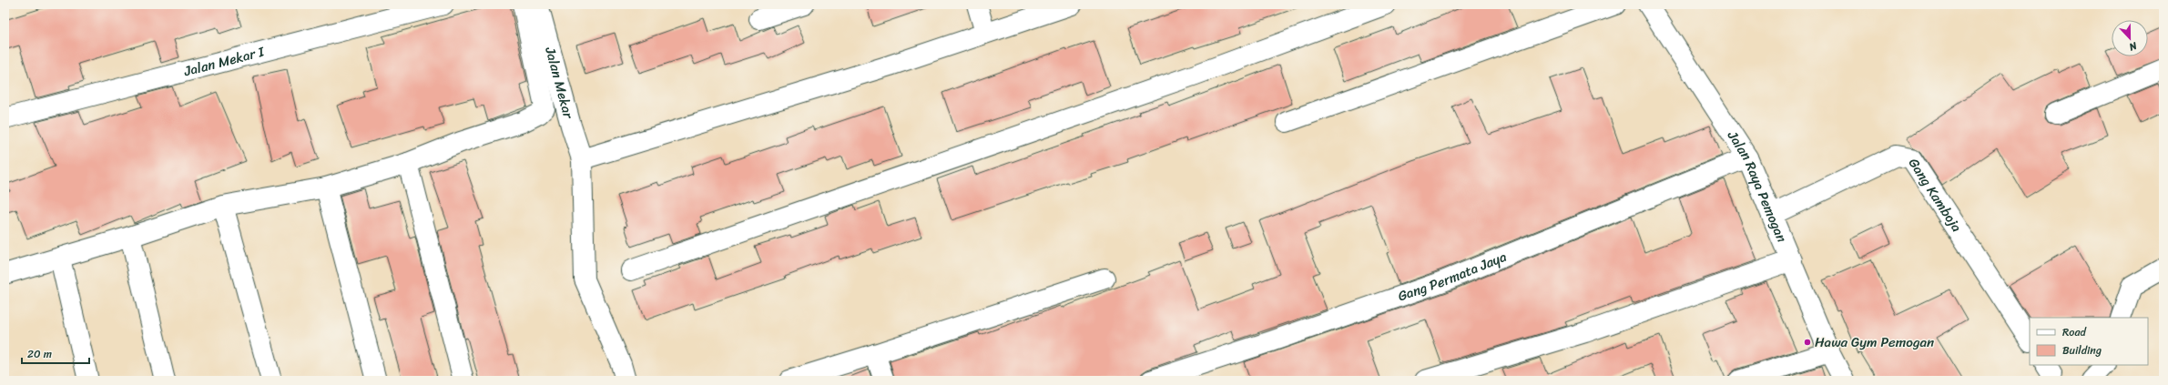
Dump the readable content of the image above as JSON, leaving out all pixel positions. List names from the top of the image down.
{
  "streets": {
    "street": [
      "Jalan Mekar I",
      "Jalan Mekar",
      "Jalan Raya Pemogan",
      "Gang Kamboja",
      "Gang Permata Jaya"
    ]
  },
  "crossings": [
    ["Jalan Raya Pemogan", "Gang Kamboja"],
    ["Jalan Raya Pemogan", "Gang Permata Jaya"]
  ],
  "places": ["Hawa Gym Pemogan"],
  "legend": ["Road", "Building"],
  "scale_bar": "20 m",
  "north": "bottom"
}
